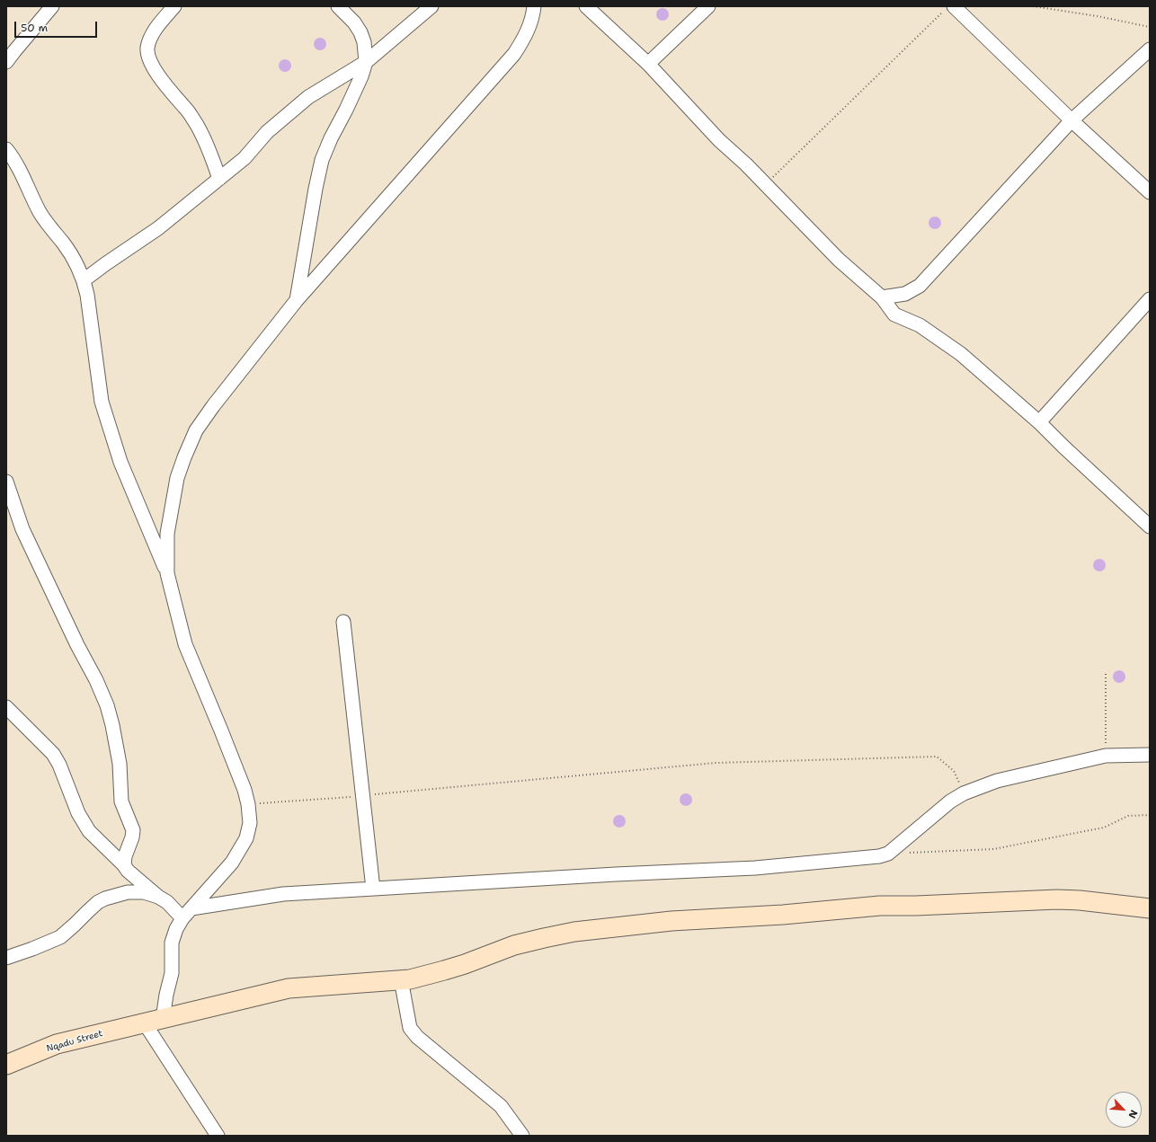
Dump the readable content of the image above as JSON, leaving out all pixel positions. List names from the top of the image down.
{
  "streets": {
    "street": ["Nqadu Street"]
  },
  "scale_bar": "50 m",
  "north": "bottom right"
}
